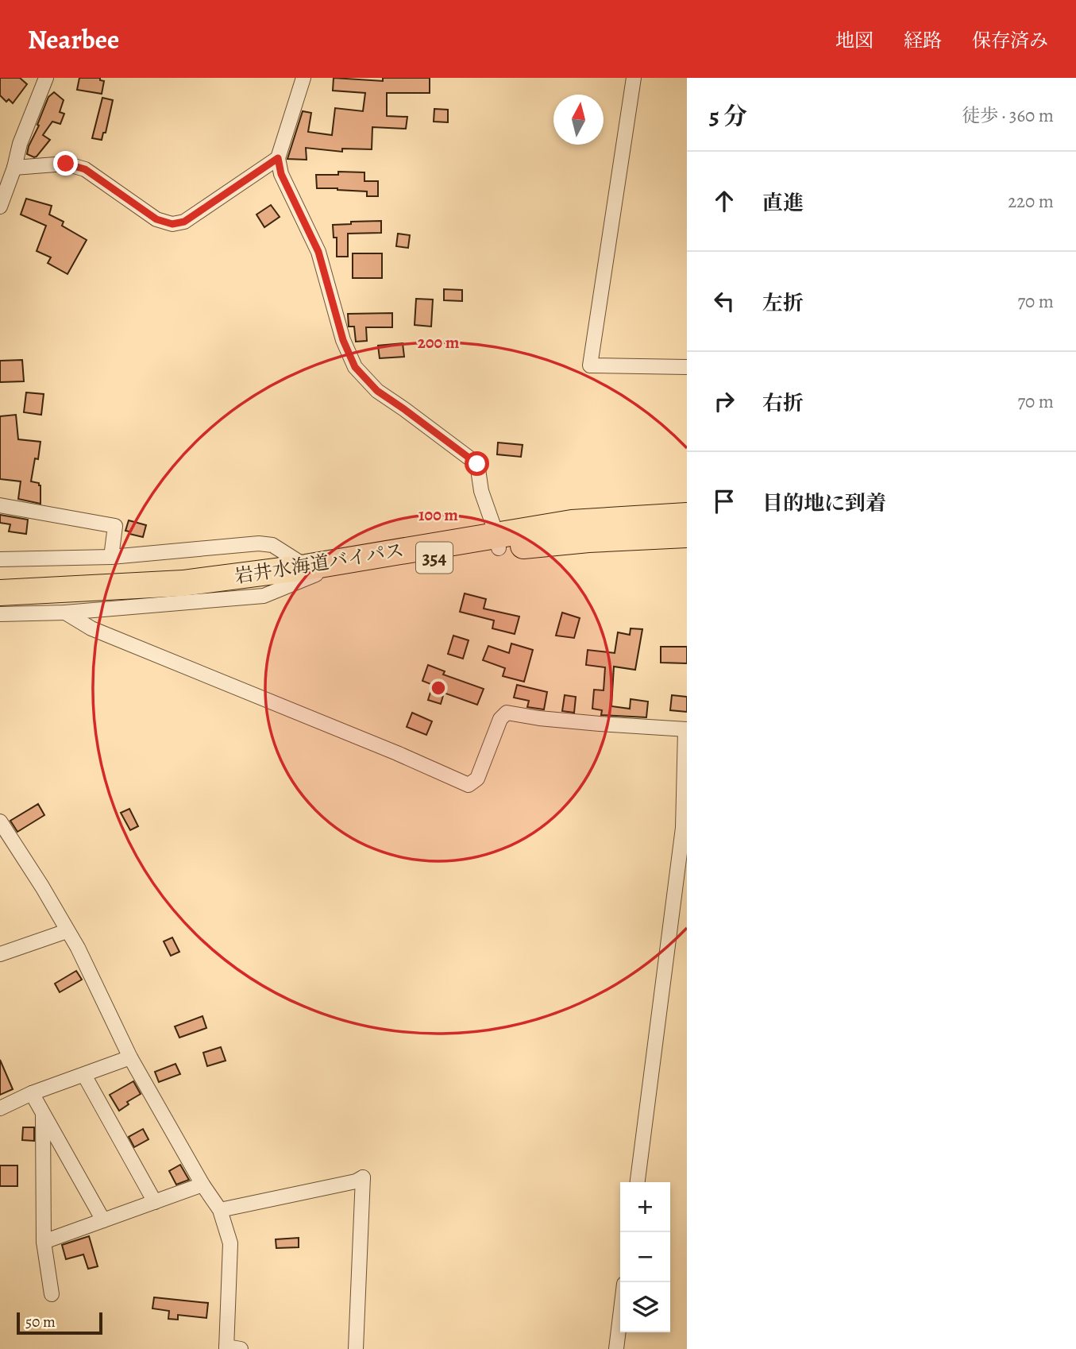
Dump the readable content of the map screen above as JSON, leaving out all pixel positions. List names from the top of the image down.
{
  "streets": {
    "highway": ["354", "岩井水海道バイパス"]
  },
  "scale_bar": "50 m",
  "north": "top",
  "page": {
    "header": "Nearbee",
    "nav": ["地図", "経路", "保存済み"],
    "heading": ["5 分", "徒歩 · 360 m"],
    "list": [
      ["直進", "220 m"],
      ["左折", "70 m"],
      ["右折", "70 m"],
      "目的地に到着"
    ],
    "map_buttons": ["+", "−"],
    "scale": "50 m"
  },
  "rings": ["200 m", "100 m"]
}
